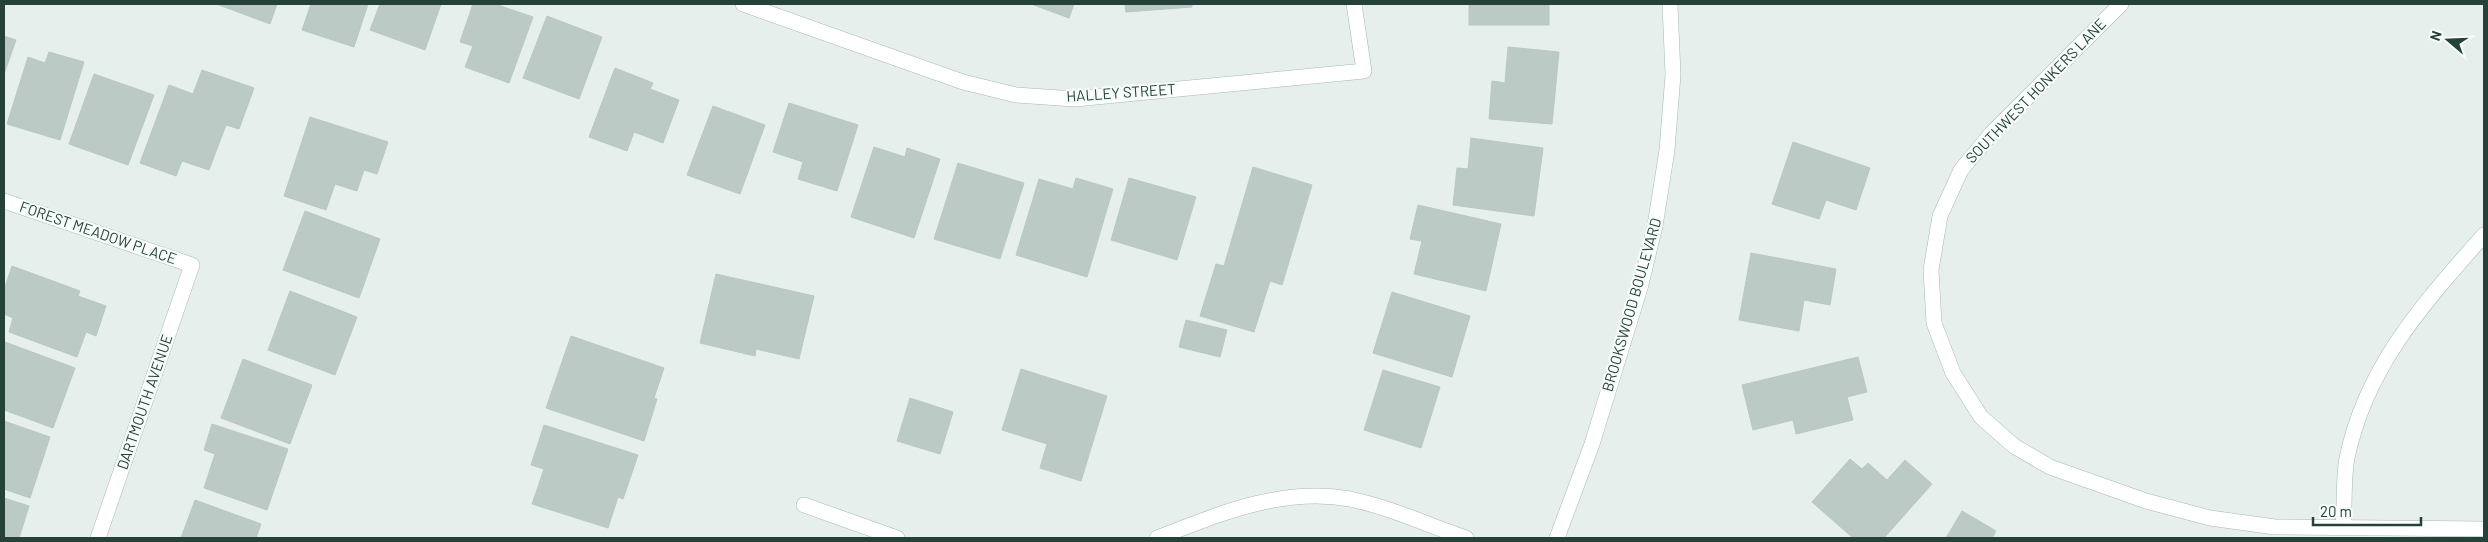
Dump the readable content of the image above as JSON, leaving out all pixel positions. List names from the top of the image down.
{
  "streets": {
    "street": [
      "SOUTHWEST HONKERS LANE",
      "HALLEY STREET",
      "FOREST MEADOW PLACE",
      "BROOKSWOOD BOULEVARD",
      "DARTMOUTH AVENUE"
    ]
  },
  "crossings": [
    ["FOREST MEADOW PLACE", "DARTMOUTH AVENUE"]
  ],
  "scale_bar": "20 m",
  "north": "left"
}
